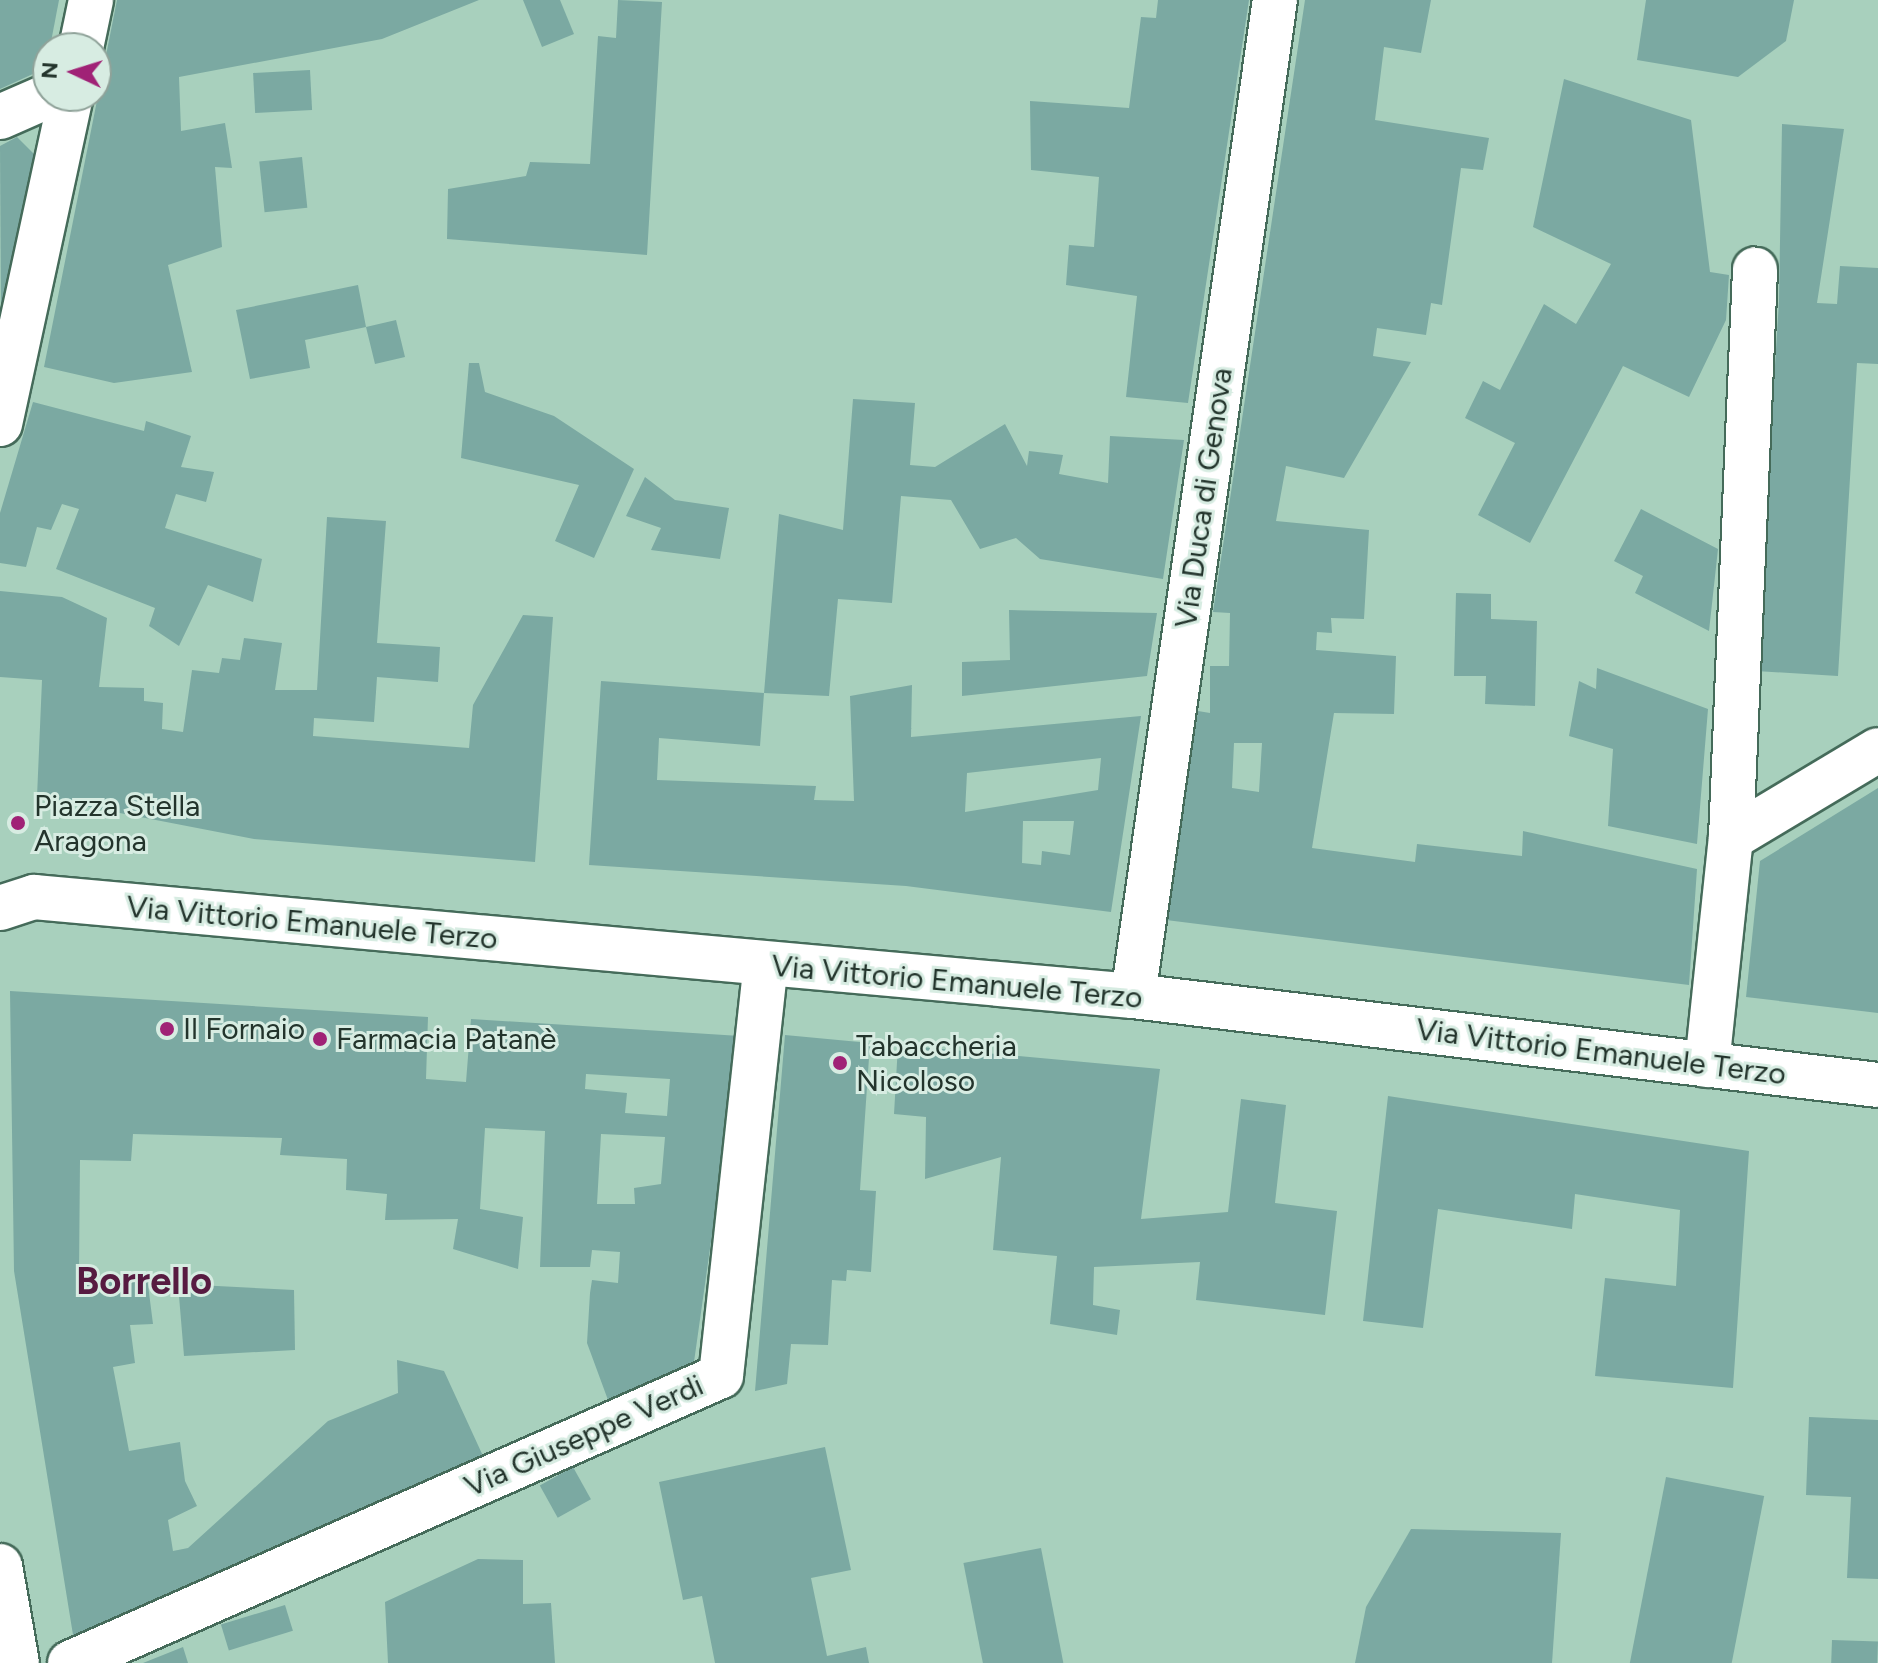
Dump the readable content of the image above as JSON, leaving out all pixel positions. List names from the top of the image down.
{
  "streets": {
    "street": ["Via Duca di Genova", "Via Vittorio Emanuele Terzo", "Via Giuseppe Verdi"]
  },
  "crossings": [
    ["Via Duca di Genova", "Via Vittorio Emanuele Terzo"],
    ["Via Vittorio Emanuele Terzo", "Via Giuseppe Verdi"]
  ],
  "districts": ["Borrello"],
  "places": [
    "Piazza Stella Aragona",
    "Il Fornaio",
    "Farmacia Patanè",
    "Tabaccheria Nicoloso"
  ],
  "north": "left"
}
